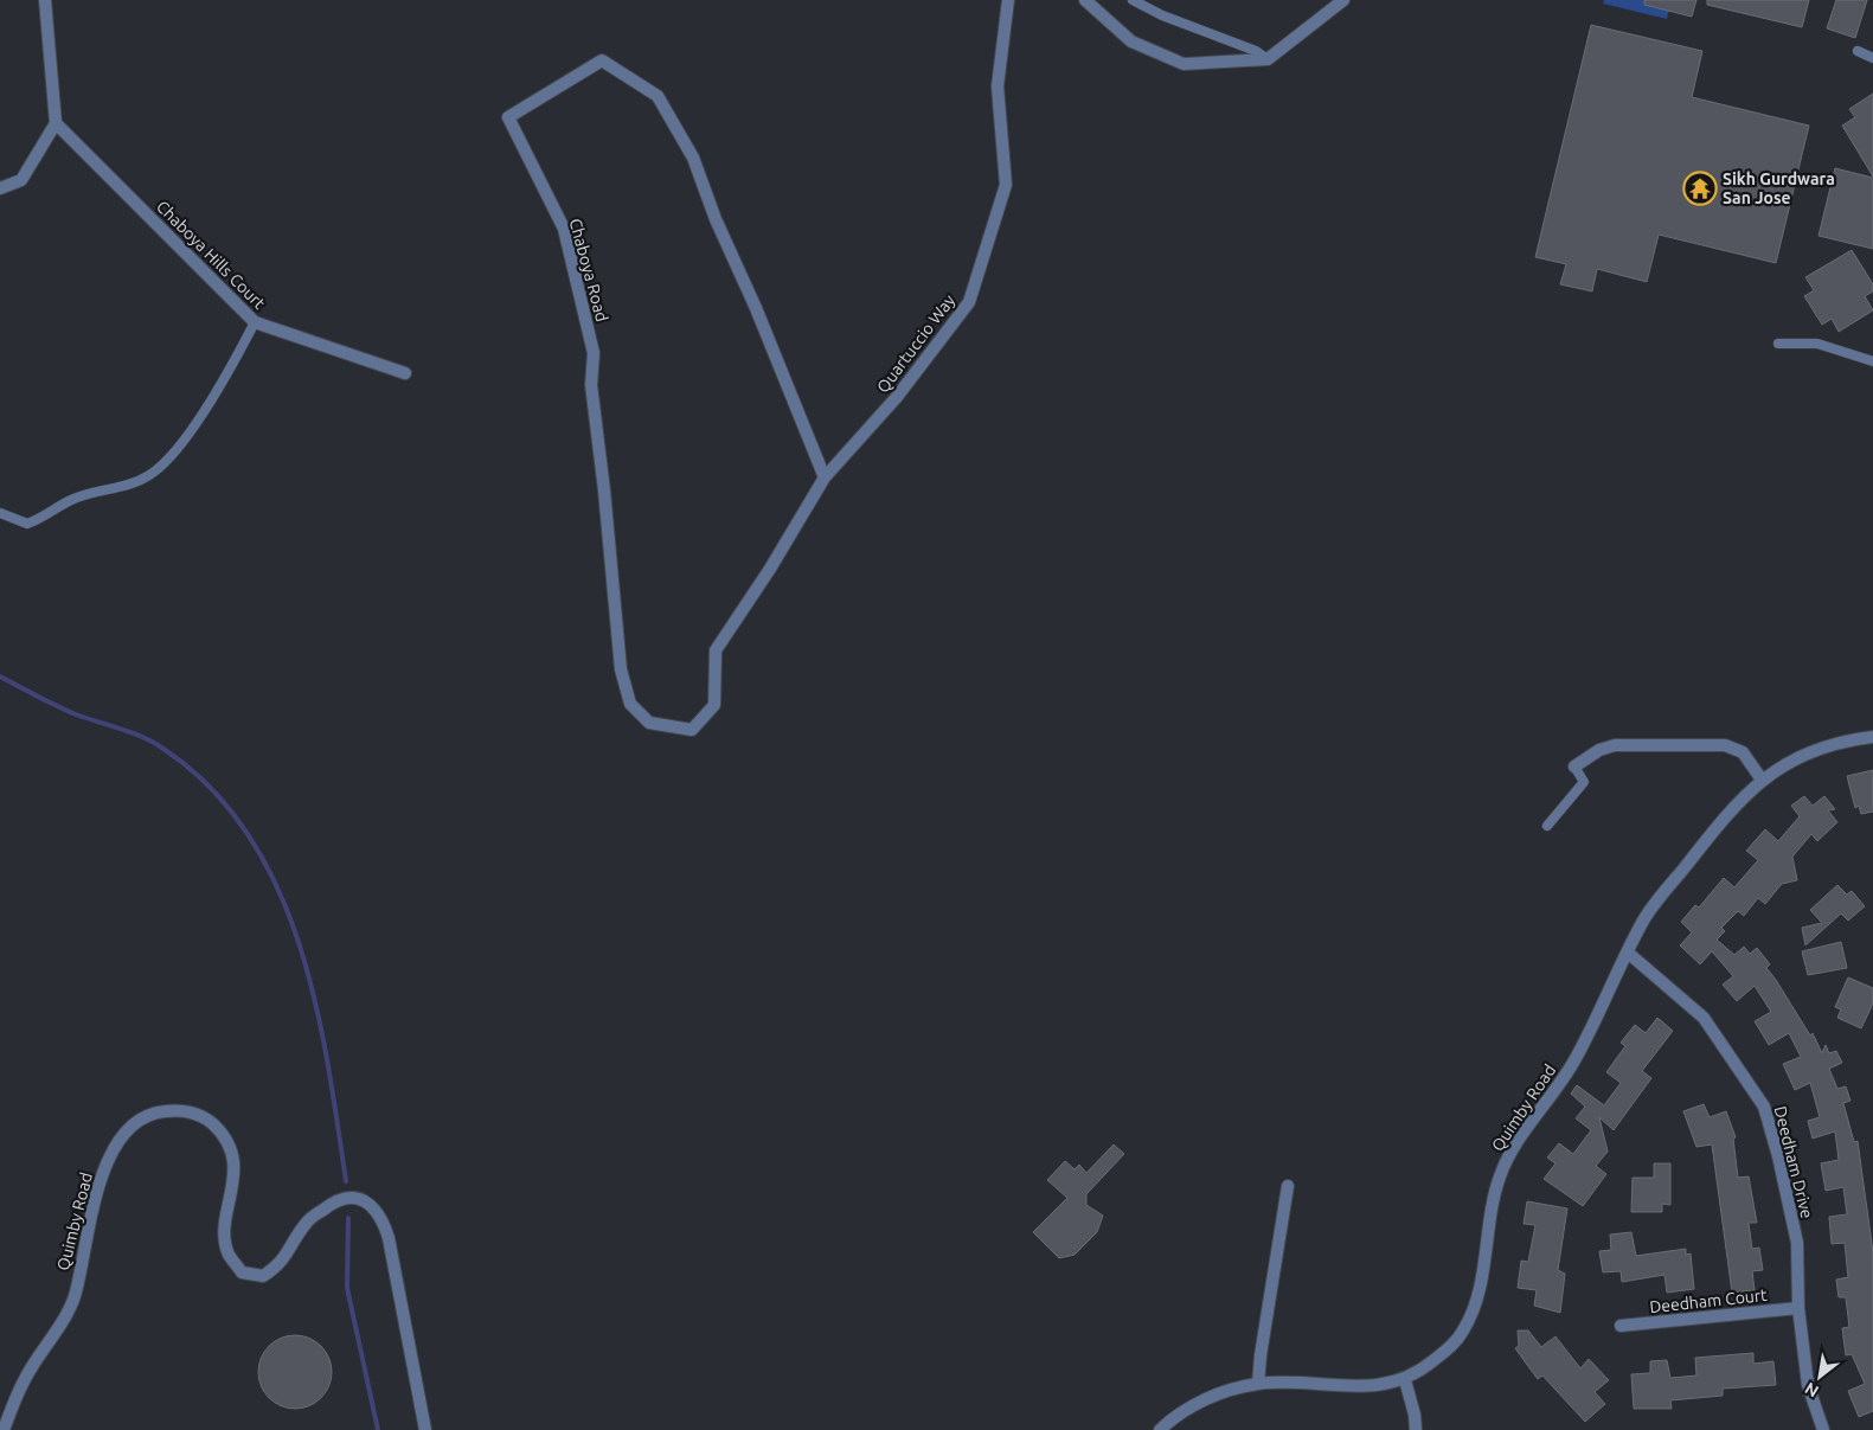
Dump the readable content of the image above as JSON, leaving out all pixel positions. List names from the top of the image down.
{
  "streets": {
    "street": [
      "Chaboya Hills Court",
      "Chaboya Road",
      "Quartuccio Way",
      "Quimby Road",
      "Deedham Drive",
      "Deedham Court"
    ]
  },
  "crossings": [
    ["Chaboya Road", "Quartuccio Way"],
    ["Quimby Road", "Deedham Drive"],
    ["Deedham Drive", "Deedham Court"]
  ],
  "places": {
    "temple": ["Sikh Gurdwara San Jose"]
  },
  "north": "bottom left"
}
